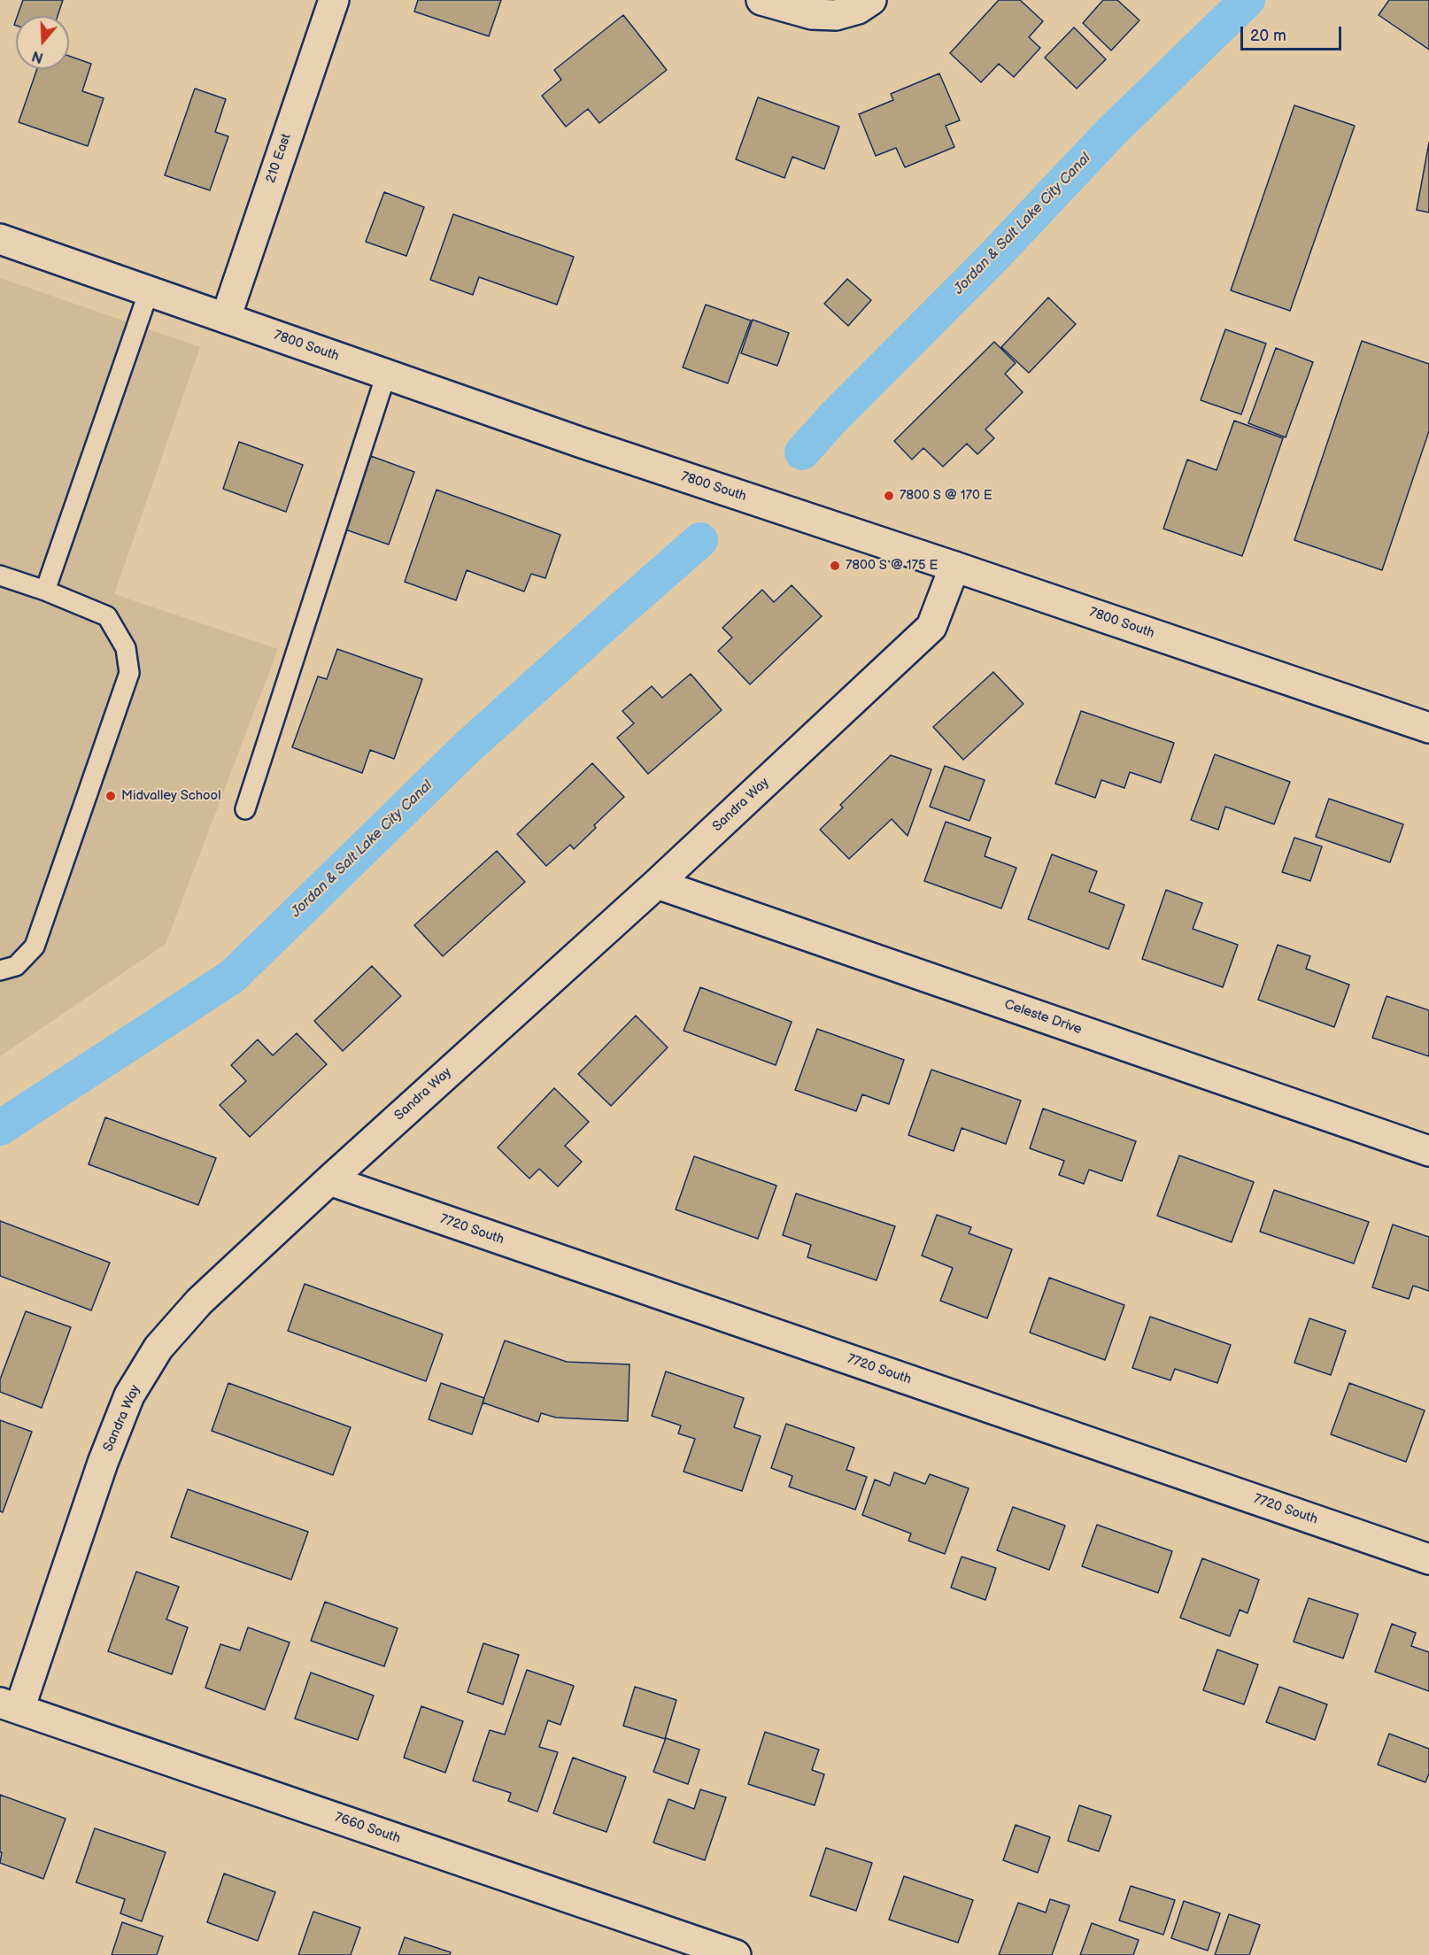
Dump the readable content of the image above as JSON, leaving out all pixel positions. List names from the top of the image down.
{
  "streets": {
    "street": [
      "210 East",
      "7800 South",
      "Sandra Way",
      "Celeste Drive",
      "7720 South",
      "7660 South"
    ]
  },
  "crossings": [
    ["210 East", "7800 South"],
    ["7800 South", "Sandra Way"],
    ["Sandra Way", "Celeste Drive"],
    ["Sandra Way", "7720 South"],
    ["Sandra Way", "7660 South"]
  ],
  "water": ["Jordan & Salt Lake City Canal"],
  "places": ["7800 S @ 170 E", "7800 S @ 175 E", "Midvalley School"],
  "scale_bar": "20 m",
  "north": "bottom"
}
